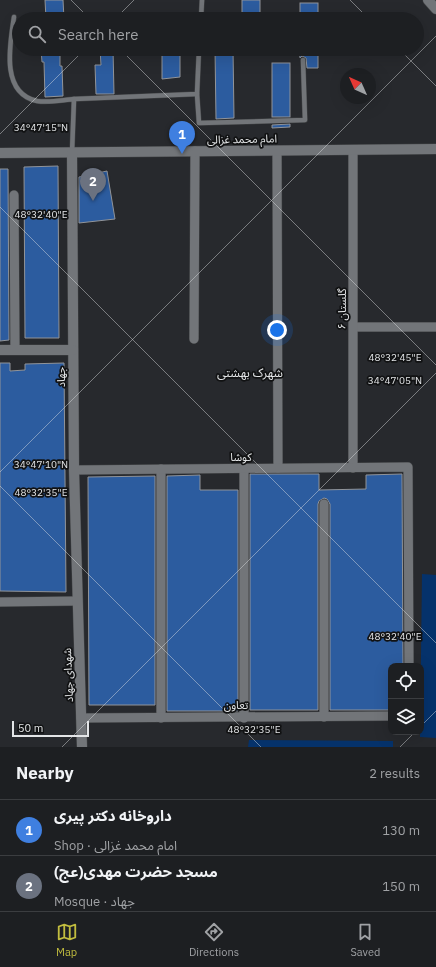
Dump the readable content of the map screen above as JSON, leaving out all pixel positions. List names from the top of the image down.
{
  "streets": {
    "street": [
      "امام محمد غزالی",
      "گلستان ۶",
      "جهاد",
      "کوشا",
      "شهدای جهاد",
      "تعاون"
    ]
  },
  "crossings": [
    ["امام محمد غزالی", "گلستان ۶"],
    ["امام محمد غزالی", "جهاد"],
    ["گلستان ۶", "کوشا"],
    ["جهاد", "کوشا"],
    ["جهاد", "شهدای جهاد"],
    ["شهدای جهاد", "تعاون"]
  ],
  "districts": ["شهرک بهشتی"],
  "scale_bar": "50 m",
  "north": "top left",
  "page": {
    "search": "Search here",
    "pins": ["1", "2"],
    "scale": "50 m",
    "heading": ["Nearby", "2 results"],
    "list": [
      {
        "mark": "1",
        "name": "داروخانه دکتر پیری",
        "note": "Shop · امام محمد غزالی",
        "value": "130 m"
      },
      {
        "mark": "2",
        "name": "مسجد حضرت مهدی(عج)",
        "note": "Mosque · جهاد",
        "value": "150 m"
      }
    ],
    "nav": ["Map", "Directions", "Saved"]
  },
  "coordinates": [
    "34°47'15\"N",
    "48°32'40\"E",
    "48°32'45\"E",
    "34°47'05\"N",
    "34°47'10\"N",
    "48°32'35\"E"
  ]
}
